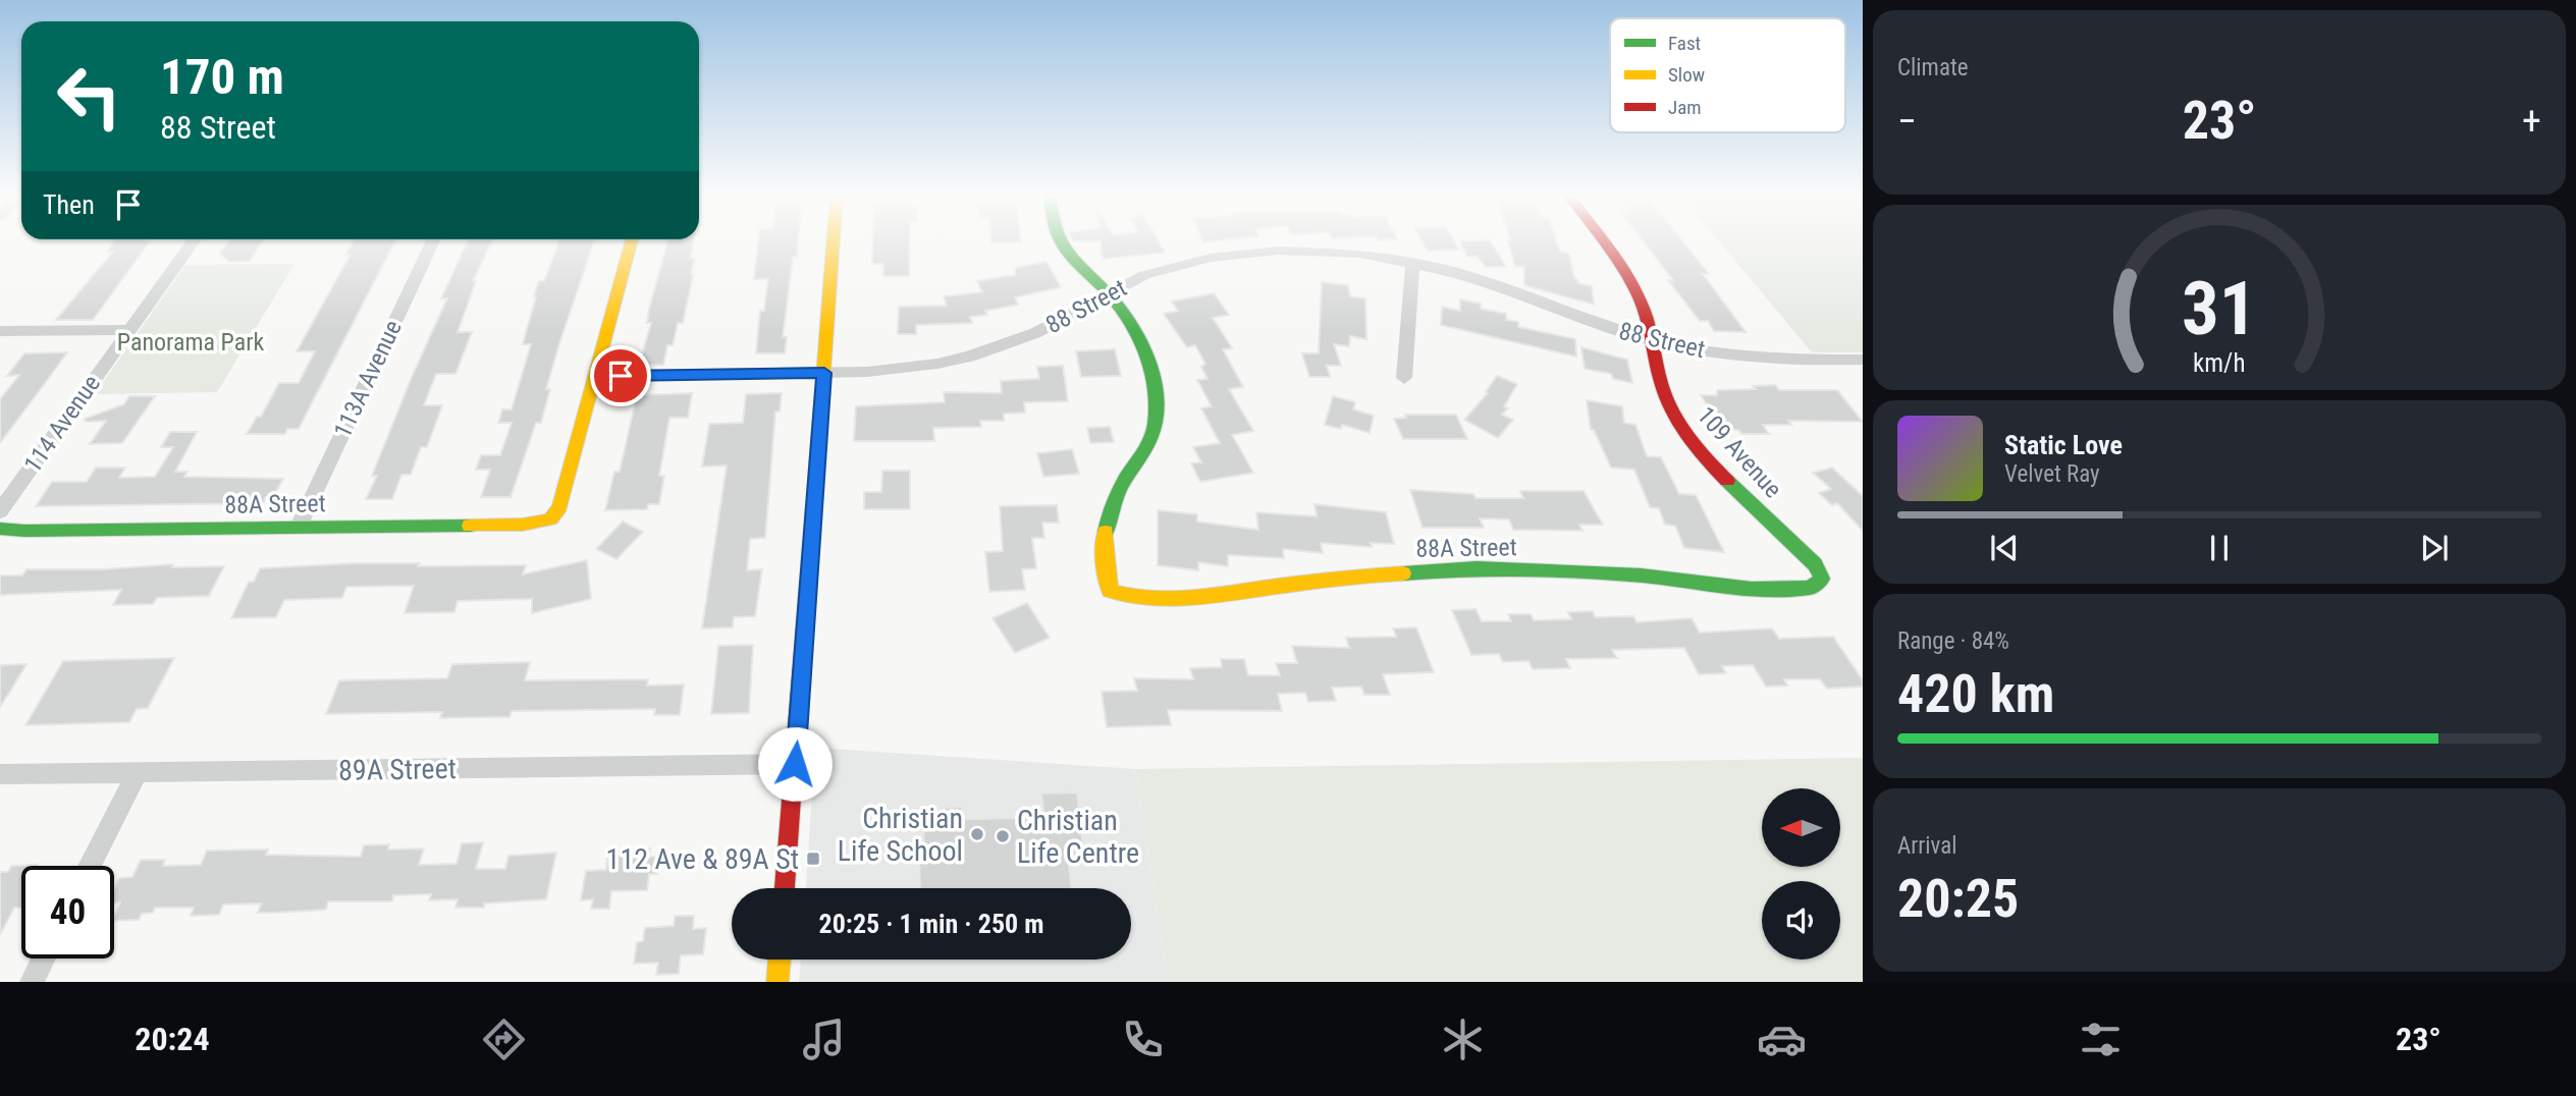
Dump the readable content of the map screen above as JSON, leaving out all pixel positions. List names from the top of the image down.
{
  "streets": {
    "street": [
      "88 Street",
      "113A Avenue",
      "114 Avenue",
      "109 Avenue",
      "88A Street",
      "89A Street"
    ]
  },
  "crossings": [
    ["88 Street", "109 Avenue"],
    ["88 Street", "88A Street"],
    ["113A Avenue", "88A Street"],
    ["109 Avenue", "88A Street"]
  ],
  "parks": ["Panorama Park"],
  "places": {
    "other": ["Christian Life School", "Christian Life Centre"],
    "transit": ["112 Ave & 89A St"]
  },
  "legend": ["Fast", "Slow", "Jam"],
  "north": "left",
  "page": {
    "tile": [
      "Climate",
      ["Range · 84%", "420 km"],
      ["Arrival", "20:25"]
    ],
    "turn": ["170 m", "88 Street"],
    "heat": ["−", "23°", "+"],
    "then": "Then",
    "song": ["Static Love", "Velvet Ray"],
    "limit": "40",
    "trip": "20:25 · 1 min · 250 m",
    "tabs": ["20:24", "23°"],
    "gauge": ["31", "km/h"]
  }
}
